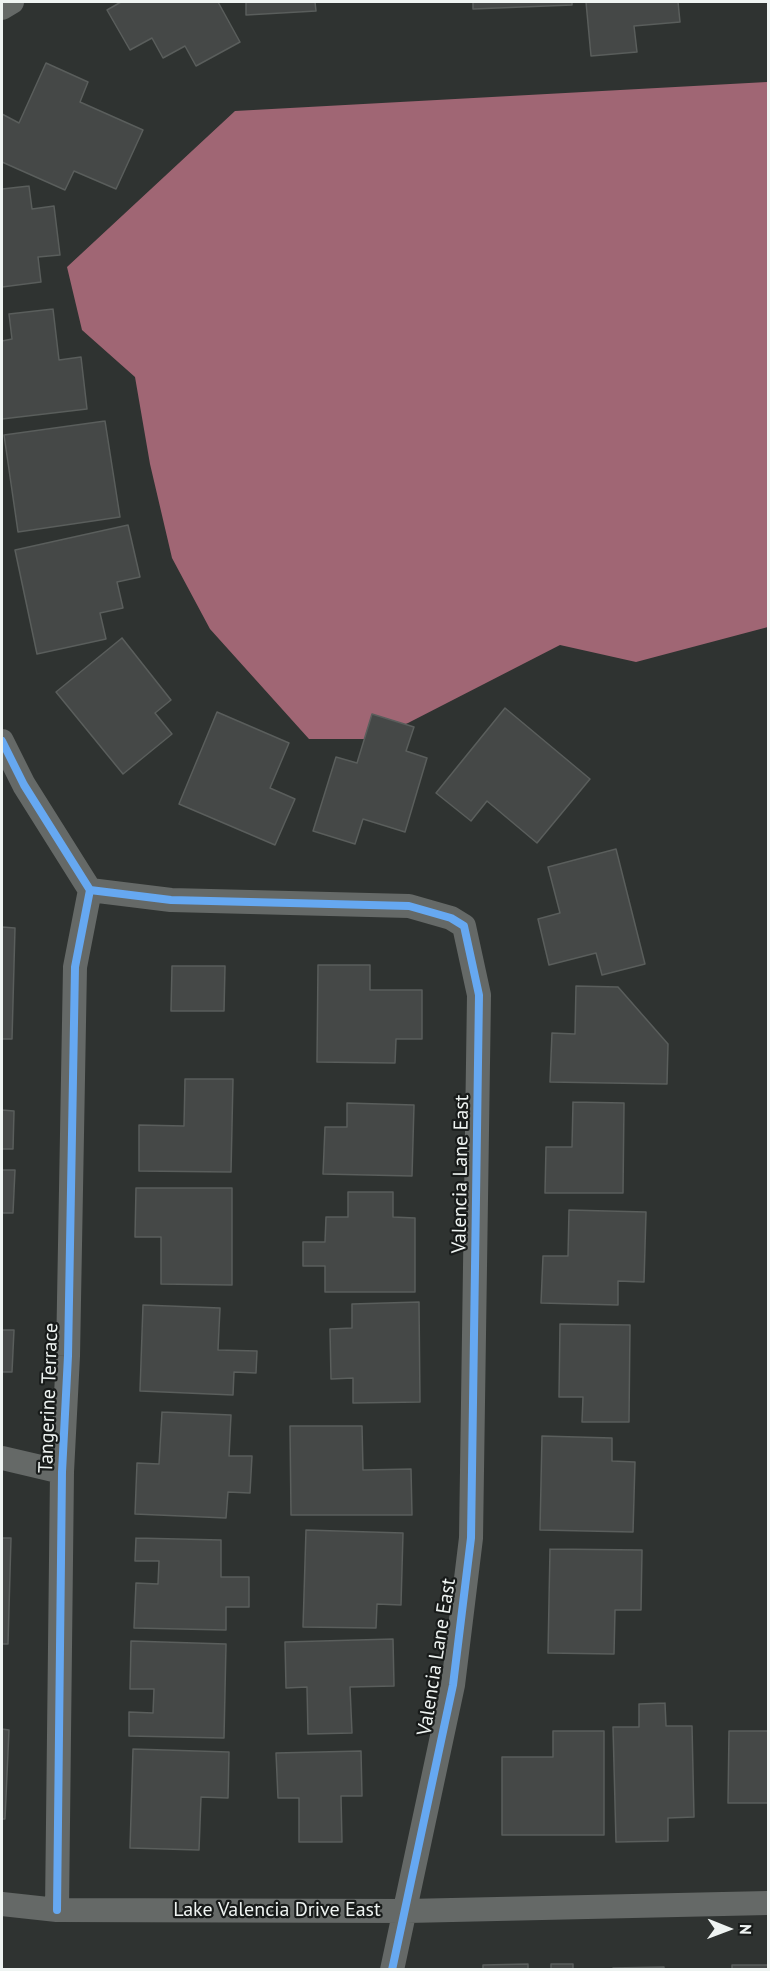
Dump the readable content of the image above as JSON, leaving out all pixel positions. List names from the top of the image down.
{
  "streets": {
    "street": ["Valencia Lane East", "Tangerine Terrace", "Lake Valencia Drive East"]
  },
  "crossings": [
    ["Valencia Lane East", "Tangerine Terrace"],
    ["Valencia Lane East", "Lake Valencia Drive East"],
    ["Tangerine Terrace", "Lake Valencia Drive East"]
  ],
  "north": "right"
}
